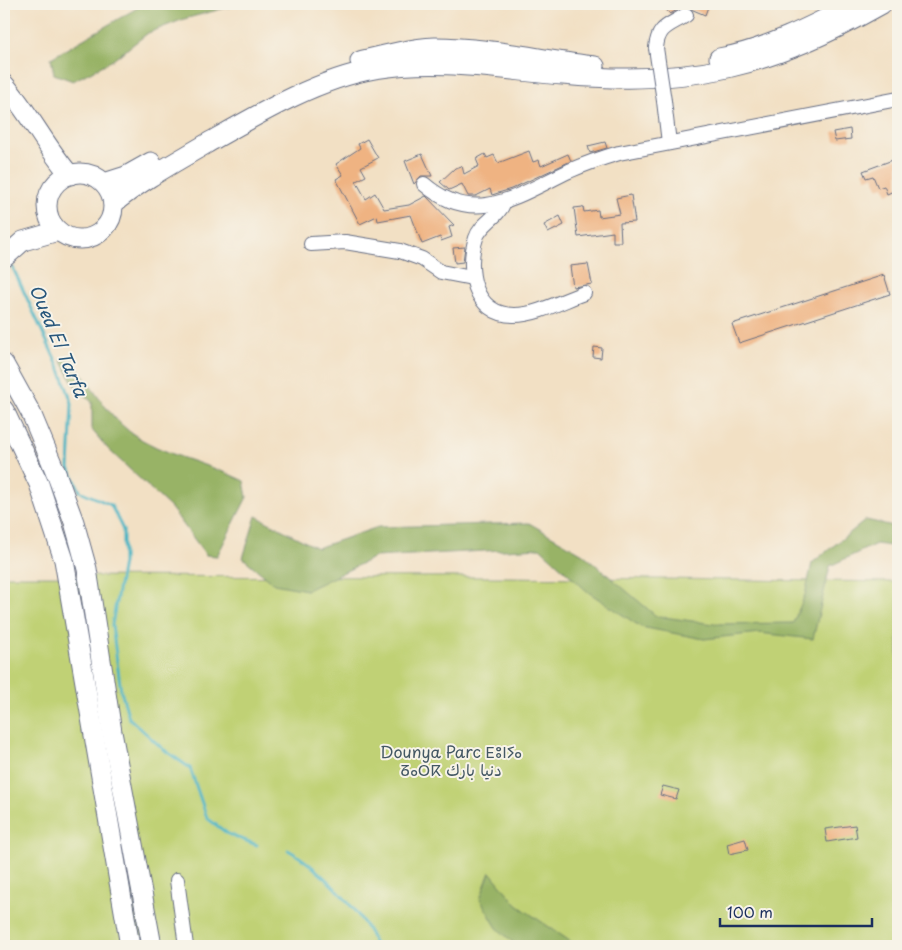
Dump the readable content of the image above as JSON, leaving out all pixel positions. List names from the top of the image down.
{
  "water": ["Oued El Tarfa"],
  "parks": ["Dounya Parc ⴹⵓⵏⵢⴰ ⵒⴰⵔⴽ دنيا بارك"],
  "scale_bar": "100 m"
}
